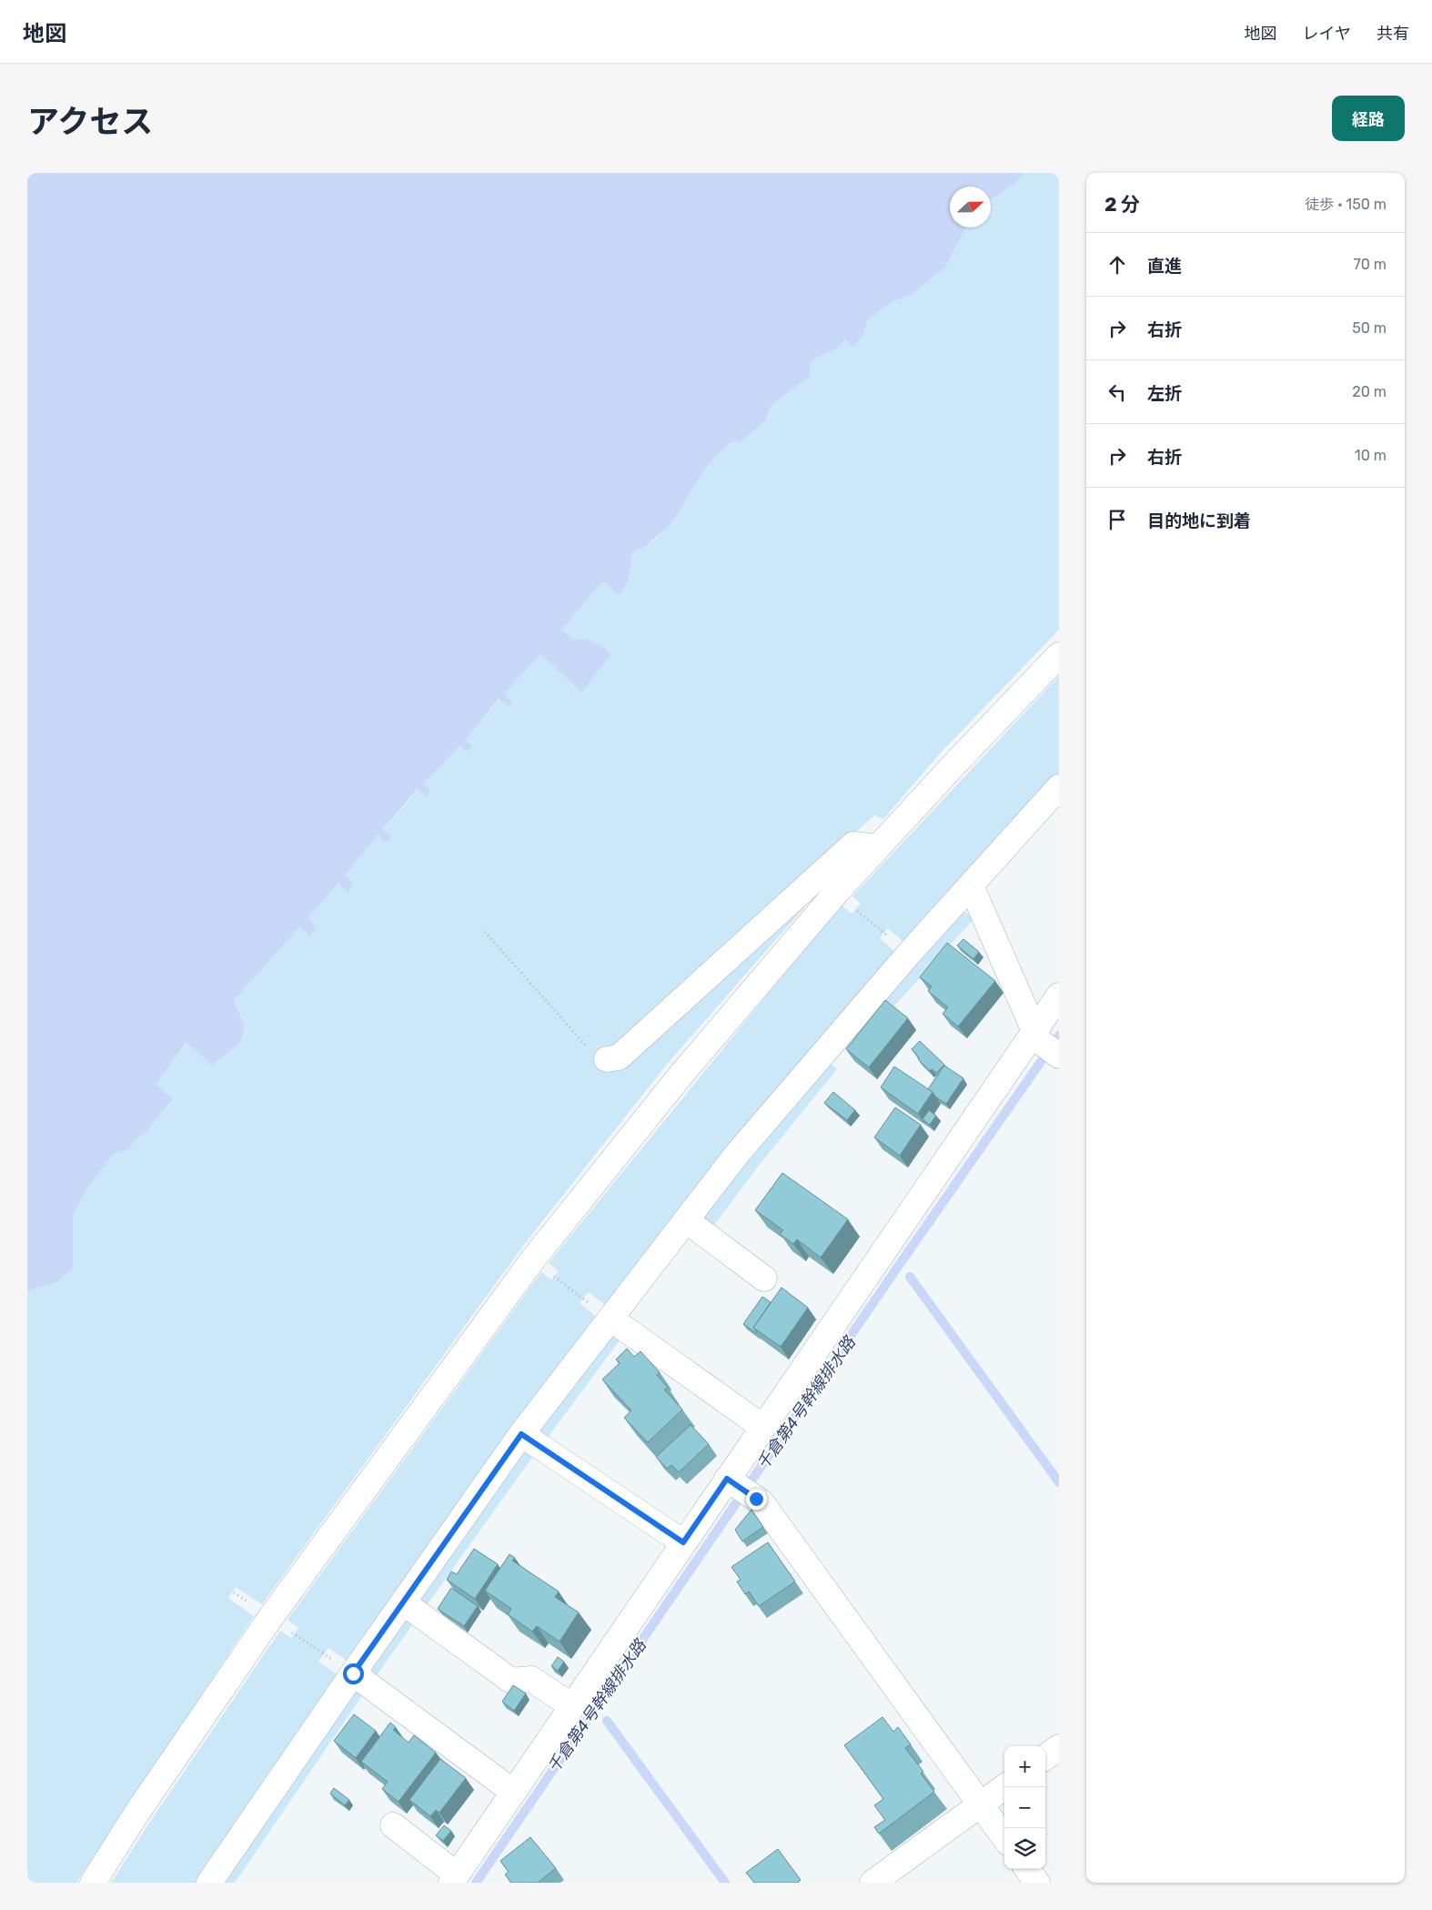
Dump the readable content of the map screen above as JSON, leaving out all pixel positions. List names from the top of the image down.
{
  "water": ["千倉第4号幹線排水路"],
  "north": "right",
  "page": {
    "header": "地図",
    "nav": ["地図", "レイヤ", "共有"],
    "title": "アクセス",
    "buttons": "経路",
    "heading": ["2 分", "徒歩 · 150 m"],
    "list": [
      ["直進", "70 m"],
      ["右折", "50 m"],
      ["左折", "20 m"],
      ["右折", "10 m"],
      "目的地に到着"
    ],
    "map_buttons": ["+", "−"]
  }
}
